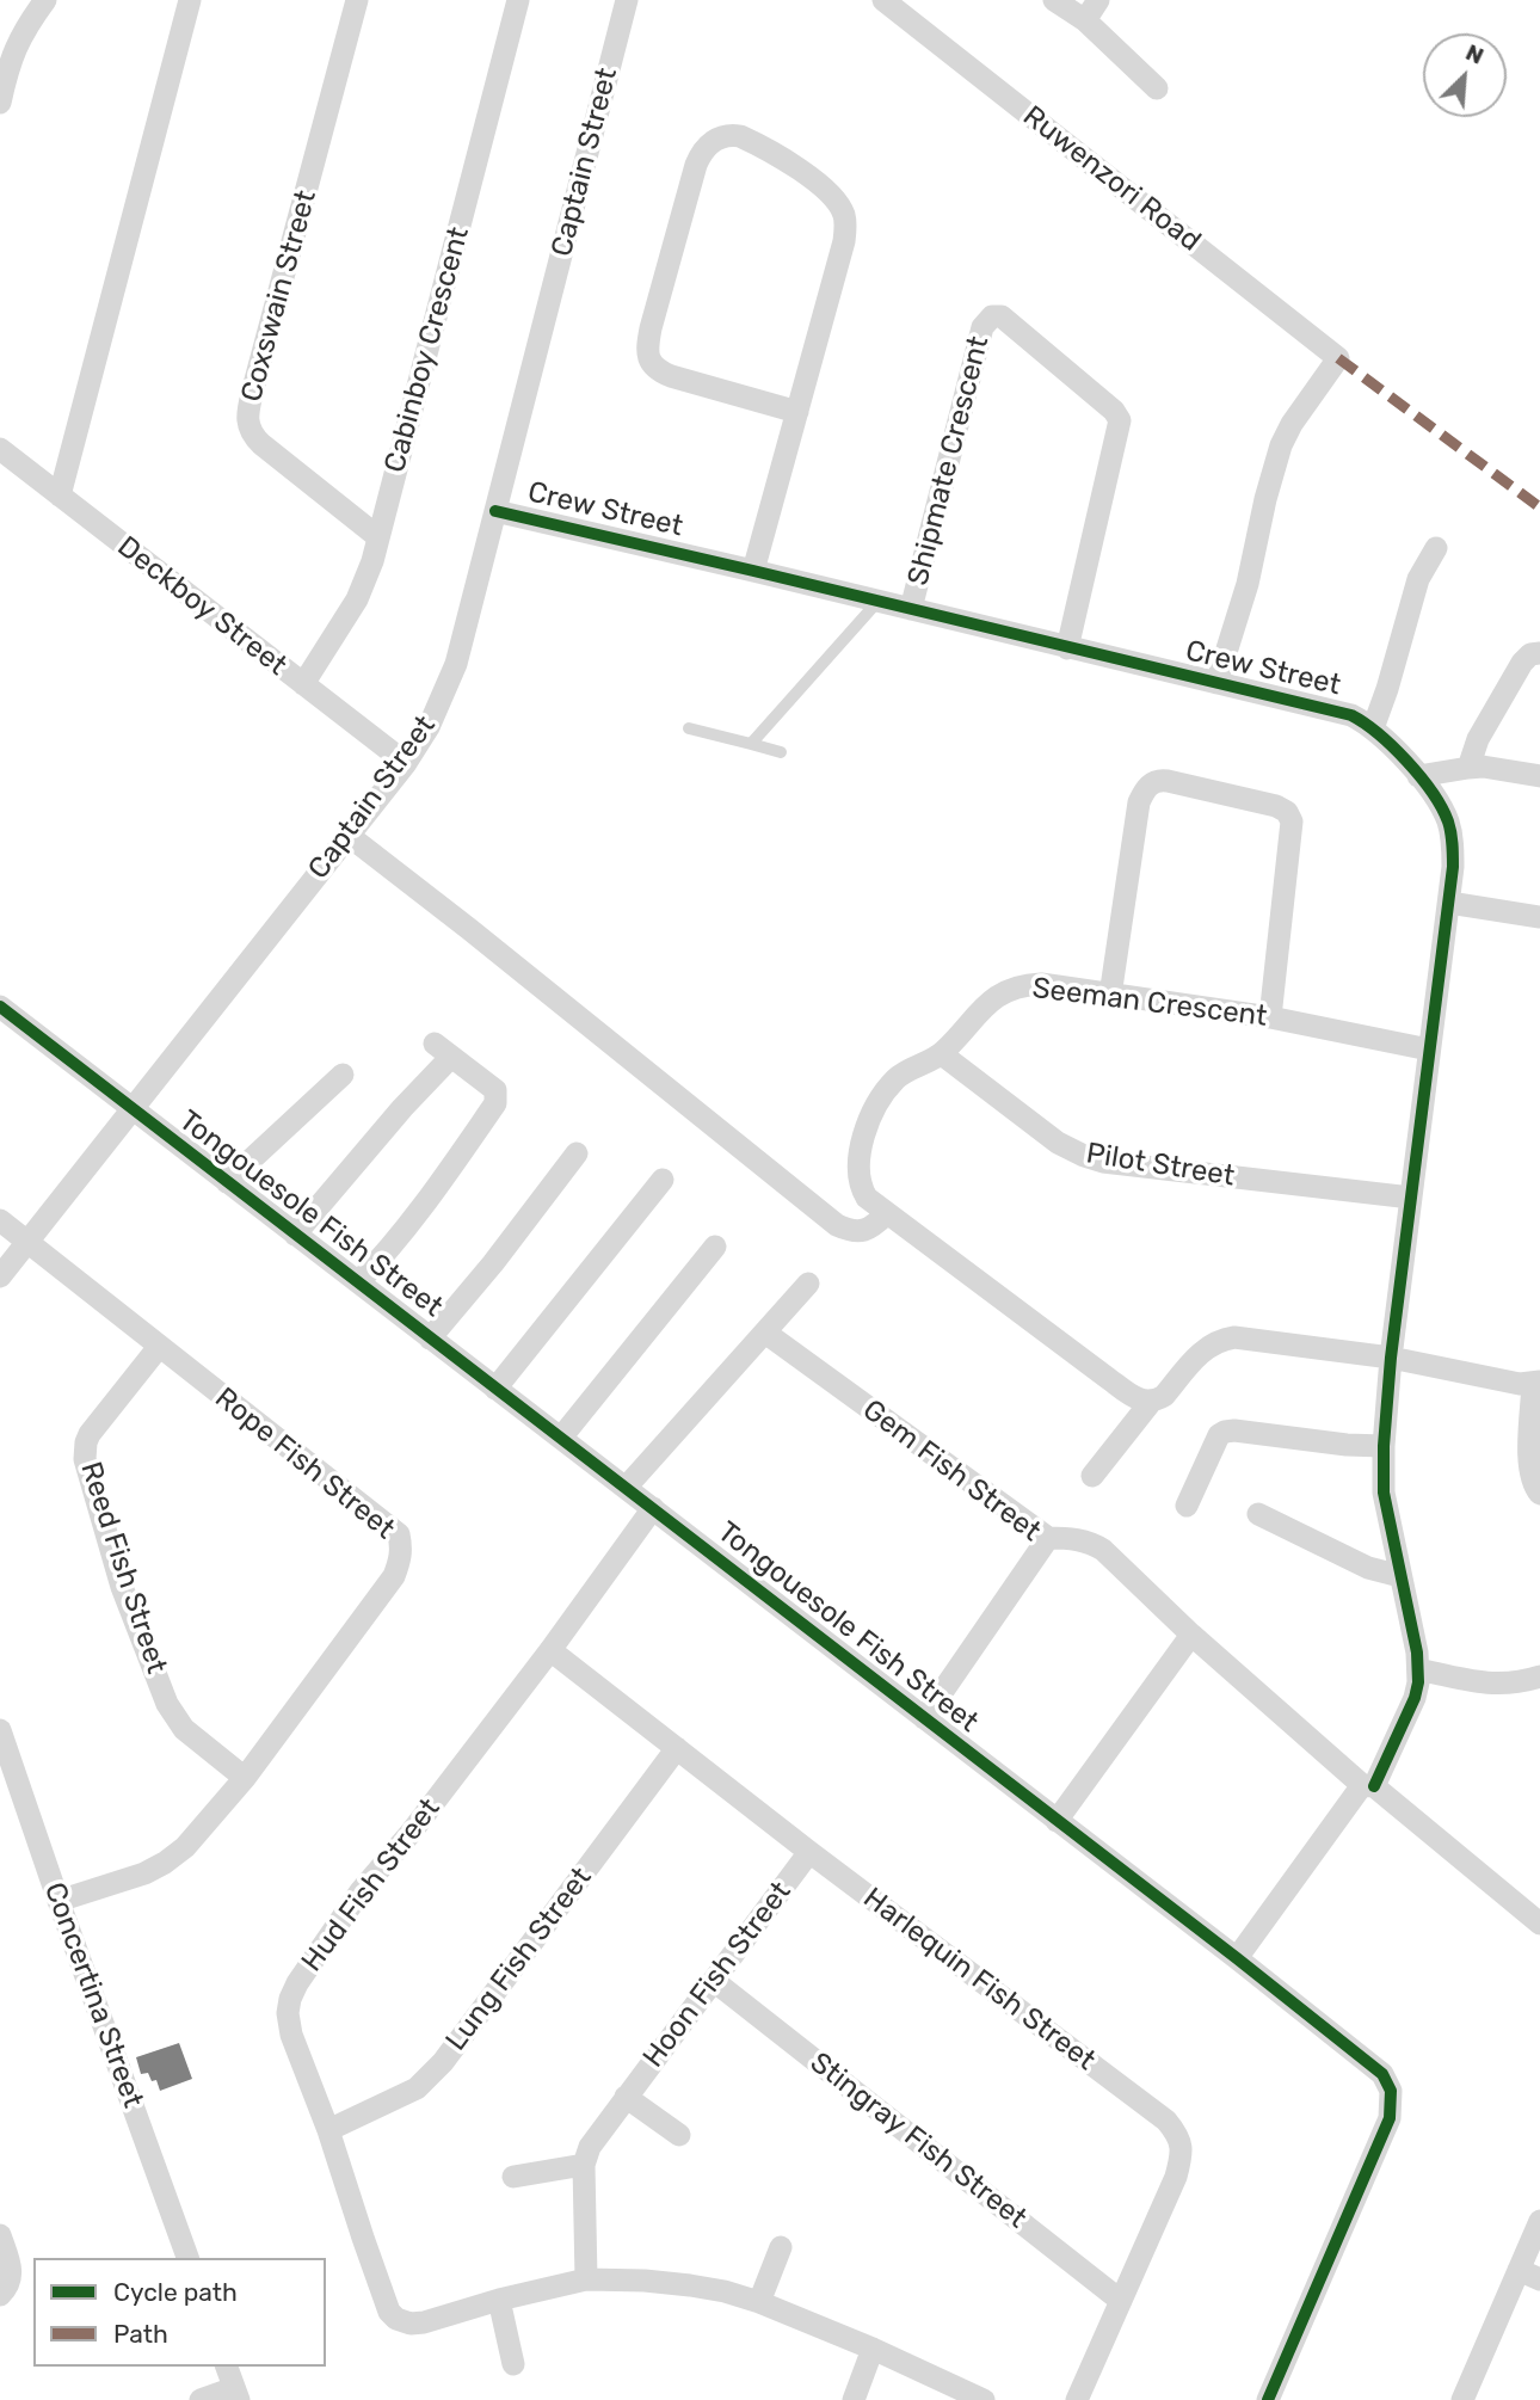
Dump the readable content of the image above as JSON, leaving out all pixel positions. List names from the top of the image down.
{
  "streets": {
    "street": [
      "Captain Street",
      "Ruwenzori Road",
      "Coxswain Street",
      "Cabinboy Crescent",
      "Shipmate Crescent",
      "Crew Street",
      "Deckboy Street",
      "Seeman Crescent",
      "Pilot Street",
      "Tongouesole Fish Street",
      "Rope Fish Street",
      "Gem Fish Street",
      "Reed Fish Street",
      "Hud Fish Street",
      "Lung Fish Street",
      "Hoon Fish Street",
      "Harlequin Fish Street",
      "Concertina Street",
      "Stingray Fish Street"
    ]
  },
  "crossings": [
    ["Captain Street", "Crew Street"],
    ["Captain Street", "Deckboy Street"],
    ["Captain Street", "Tongouesole Fish Street"],
    ["Ruwenzori Road", "Crew Street"],
    ["Coxswain Street", "Cabinboy Crescent"],
    ["Cabinboy Crescent", "Deckboy Street"],
    ["Shipmate Crescent", "Crew Street"],
    ["Crew Street", "Seeman Crescent"],
    ["Crew Street", "Pilot Street"],
    ["Seeman Crescent", "Pilot Street"],
    ["Tongouesole Fish Street", "Gem Fish Street"],
    ["Tongouesole Fish Street", "Hud Fish Street"],
    ["Rope Fish Street", "Reed Fish Street"],
    ["Rope Fish Street", "Concertina Street"],
    ["Hud Fish Street", "Lung Fish Street"],
    ["Hud Fish Street", "Harlequin Fish Street"],
    ["Lung Fish Street", "Harlequin Fish Street"],
    ["Hoon Fish Street", "Harlequin Fish Street"],
    ["Hoon Fish Street", "Stingray Fish Street"],
    ["Harlequin Fish Street", "Stingray Fish Street"]
  ],
  "legend": ["Cycle path", "Path"],
  "north": "top right"
}
